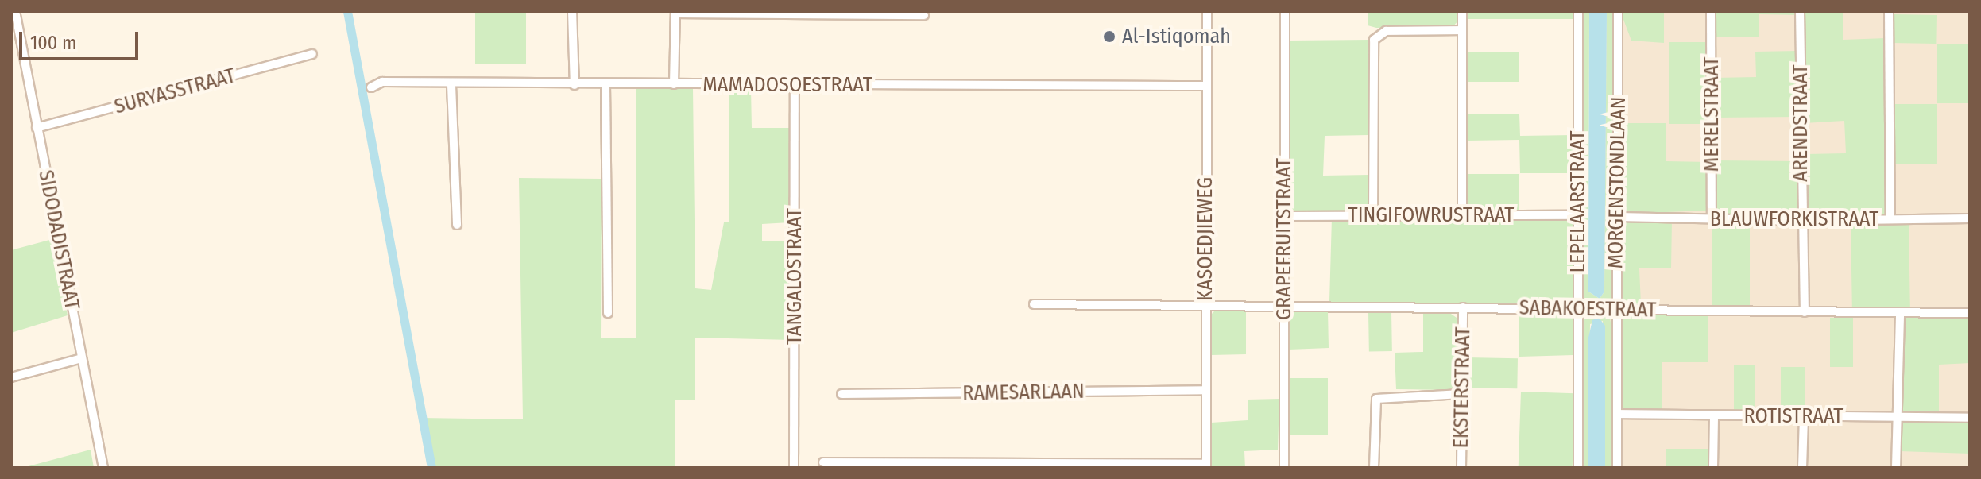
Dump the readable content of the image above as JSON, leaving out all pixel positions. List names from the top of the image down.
{
  "streets": {
    "street": [
      "MAMADOSOESTRAAT",
      "SURYASSTRAAT",
      "MERELSTRAAT",
      "ARENDSTRAAT",
      "MORGENSTONDLAAN",
      "LEPELAARSTRAAT",
      "TINGIFOWRUSTRAAT",
      "BLAUWFORKISTRAAT",
      "KASOEDJIEWEG",
      "GRAPEFRUITSTRAAT",
      "SIDODADISTRAAT",
      "TANGALOSTRAAT",
      "SABAKOESTRAAT",
      "EKSTERSTRAAT",
      "RAMESARLAAN",
      "ROTISTRAAT"
    ]
  },
  "crossings": [
    ["MAMADOSOESTRAAT", "KASOEDJIEWEG"],
    ["MAMADOSOESTRAAT", "TANGALOSTRAAT"],
    ["SURYASSTRAAT", "SIDODADISTRAAT"],
    ["MERELSTRAAT", "BLAUWFORKISTRAAT"],
    ["ARENDSTRAAT", "BLAUWFORKISTRAAT"],
    ["ARENDSTRAAT", "SABAKOESTRAAT"],
    ["MORGENSTONDLAAN", "BLAUWFORKISTRAAT"],
    ["MORGENSTONDLAAN", "SABAKOESTRAAT"],
    ["MORGENSTONDLAAN", "ROTISTRAAT"],
    ["LEPELAARSTRAAT", "TINGIFOWRUSTRAAT"],
    ["LEPELAARSTRAAT", "SABAKOESTRAAT"],
    ["TINGIFOWRUSTRAAT", "GRAPEFRUITSTRAAT"],
    ["KASOEDJIEWEG", "SABAKOESTRAAT"],
    ["KASOEDJIEWEG", "RAMESARLAAN"],
    ["GRAPEFRUITSTRAAT", "SABAKOESTRAAT"],
    ["SABAKOESTRAAT", "EKSTERSTRAAT"]
  ],
  "places": ["Al-Istiqomah"],
  "scale_bar": "100 m"
}
